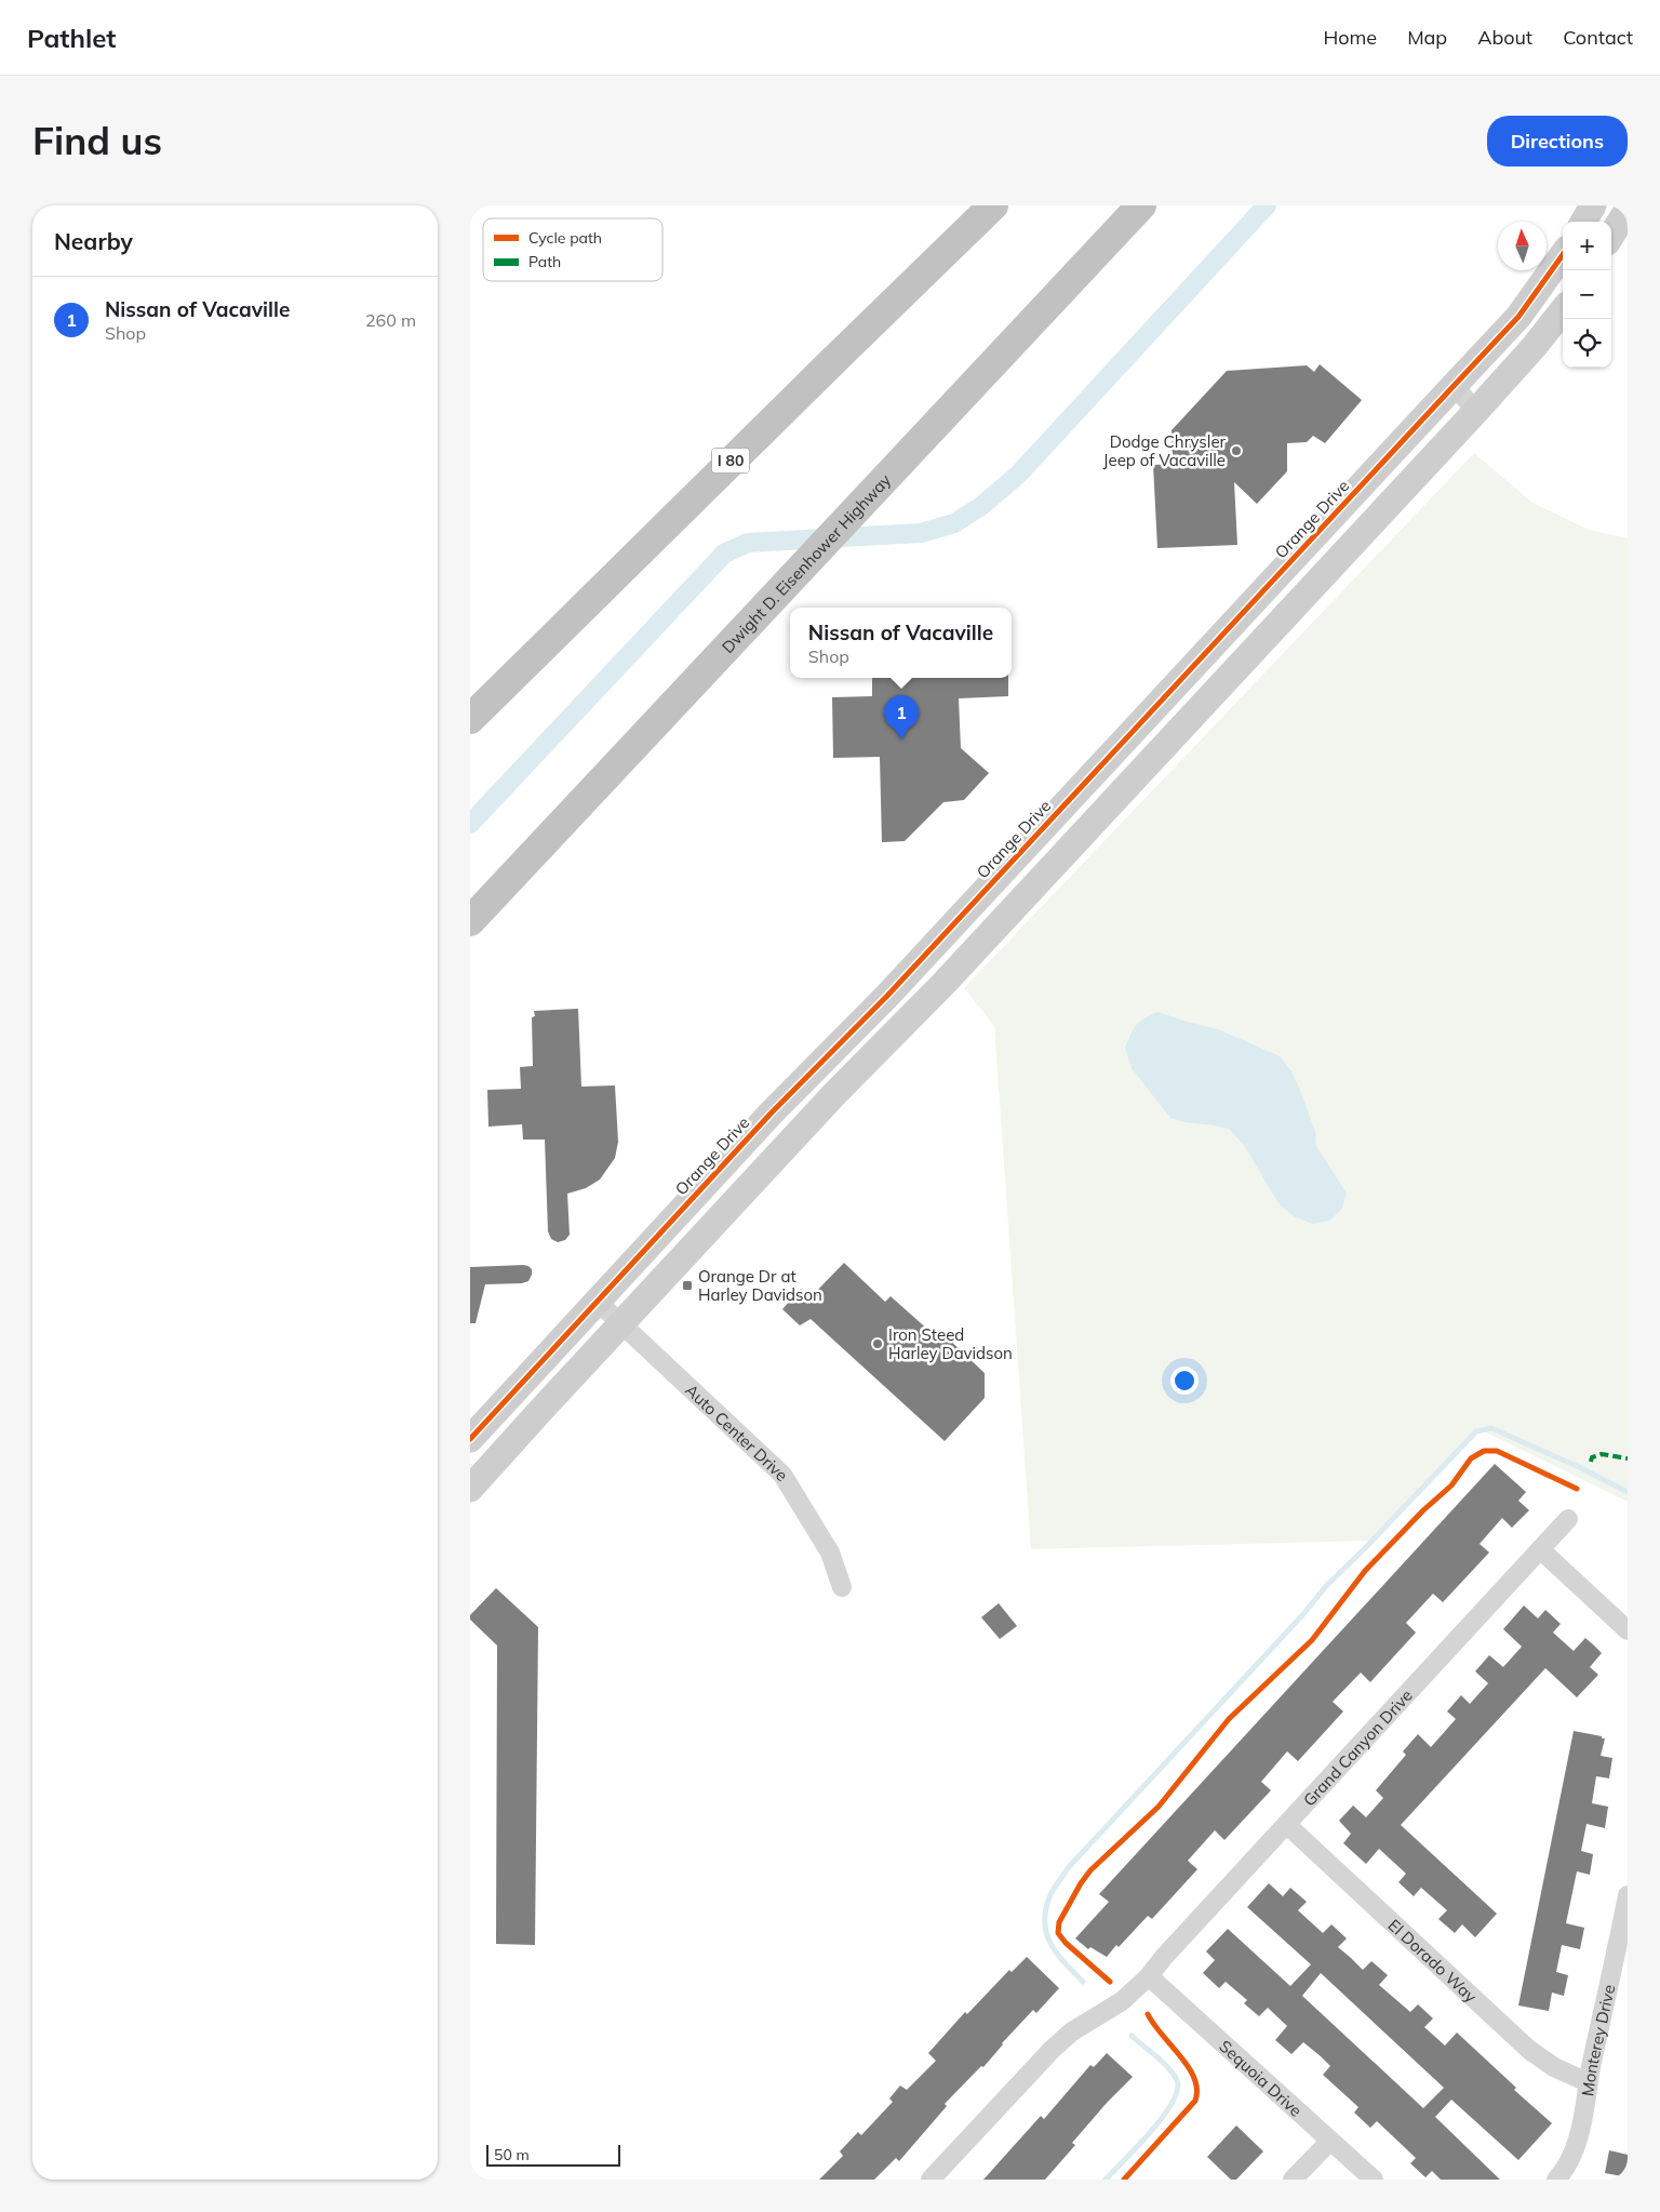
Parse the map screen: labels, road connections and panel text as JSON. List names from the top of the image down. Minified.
{"streets":{"highway":["I 80","Dwight D. Eisenhower Highway"],"street":["Orange Drive","Auto Center Drive","Grand Canyon Drive","El Dorado Way","Monterey Drive","Sequoia Drive"]},"crossings":[["Orange Drive","Auto Center Drive"],["Grand Canyon Drive","El Dorado Way"],["Grand Canyon Drive","Sequoia Drive"],["El Dorado Way","Monterey Drive"]],"places":{"other":["Dodge Chrysler Jeep of Vacaville","Iron Steed Harley Davidson"],"transit":["Orange Dr at Harley Davidson"]},"legend":["Cycle path","Path"],"scale_bar":"50 m","north":"top","page":{"header":"Pathlet","nav":["Home","Map","About","Contact"],"buttons":"Directions","title":"Find us","heading":"Nearby","map_buttons":["+","−"],"list":[{"mark":"1","name":"Nissan of Vacaville","note":"Shop","value":"260 m"}],"popup":["Nissan of Vacaville","Shop"],"pins":"1","scale":"50 m"}}
